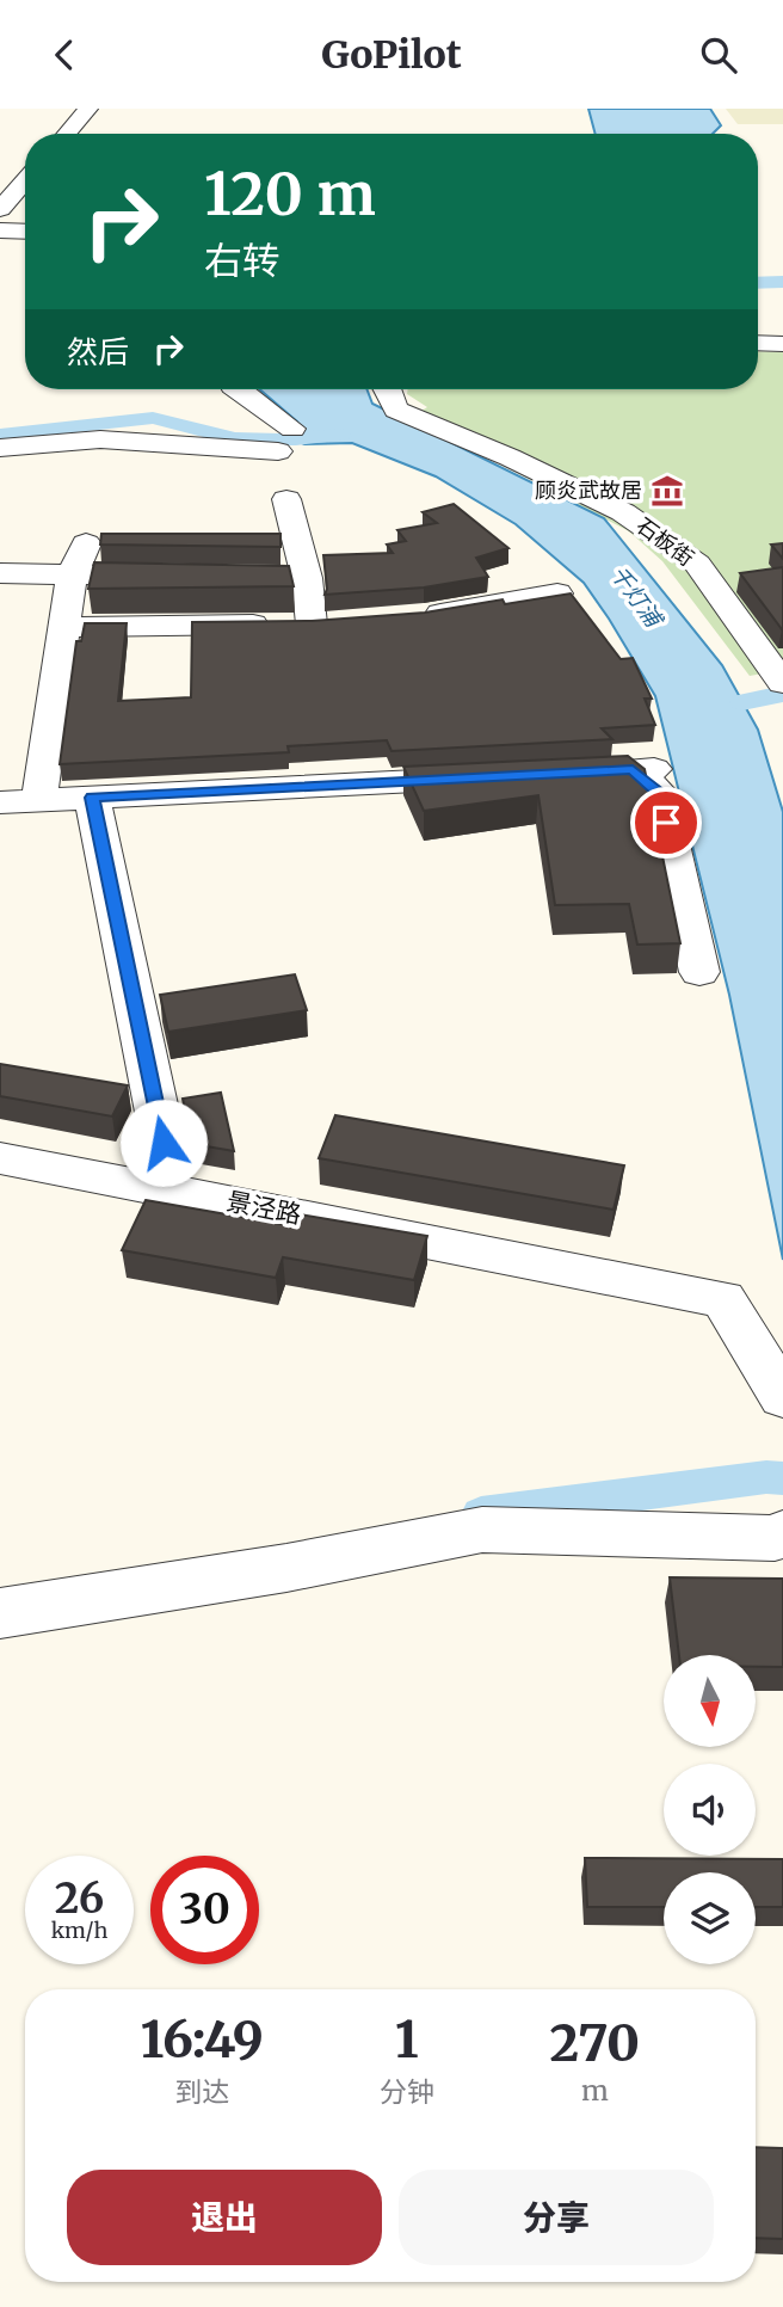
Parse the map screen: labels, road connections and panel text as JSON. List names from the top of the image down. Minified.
{"streets":{"street":["石板街","景泾路"]},"water":["千灯浦"],"places":{"museum":["顾炎武故居"]},"north":"bottom","page":{"header":"GoPilot","turn":["120 m","右转"],"then":"然后","speed":"26 km/h","limit":"30","eta":["16:49","到达","1","分钟","270","m"],"buttons":["退出","分享"]}}
